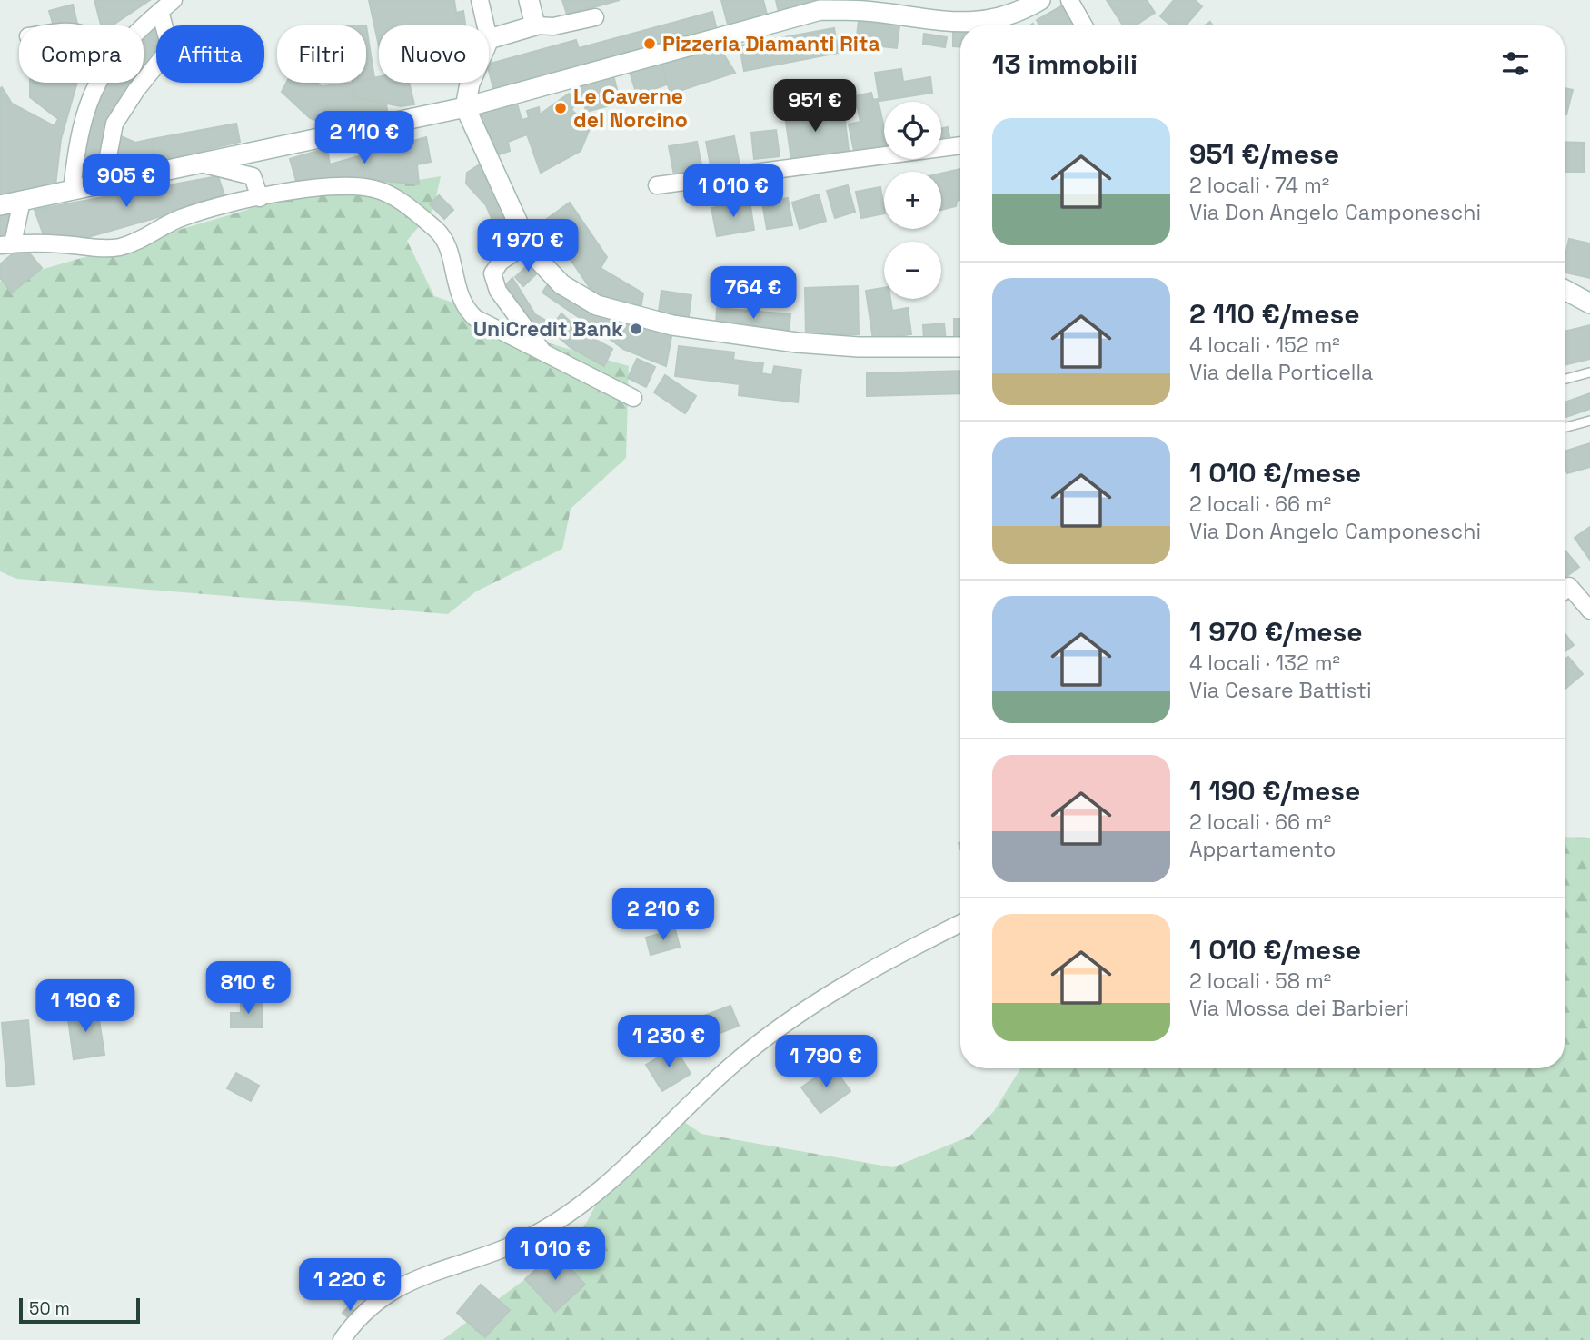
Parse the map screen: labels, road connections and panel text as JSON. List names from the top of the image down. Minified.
{"places":["Pizzeria Diamanti Rita","Le Caverne del Norcino","UniCredit Bank"],"scale_bar":"50 m","page":{"chip":["Compra","Affitta","Filtri","Nuovo"],"heading":"13 immobili","price":["951 €","2 110 €","905 €","1 010 €","1 970 €","764 €","2 210 €","810 €","1 190 €","1 230 €","1 790 €","1 010 €","1 220 €"],"map_buttons":["+","−"],"list":[{"name":"951 €/mese","note":"2 locali · 74 m² · Via Don Angelo Camponeschi"},{"name":"2 110 €/mese","note":"4 locali · 152 m² · Via della Porticella"},{"name":"1 010 €/mese","note":"2 locali · 66 m² · Via Don Angelo Camponeschi"},{"name":"1 970 €/mese","note":"4 locali · 132 m² · Via Cesare Battisti"},{"name":"1 190 €/mese","note":"2 locali · 66 m² · Appartamento"},{"name":"1 010 €/mese","note":"2 locali · 58 m² · Via Mossa dei Barbieri"}],"scale":"50 m"}}
